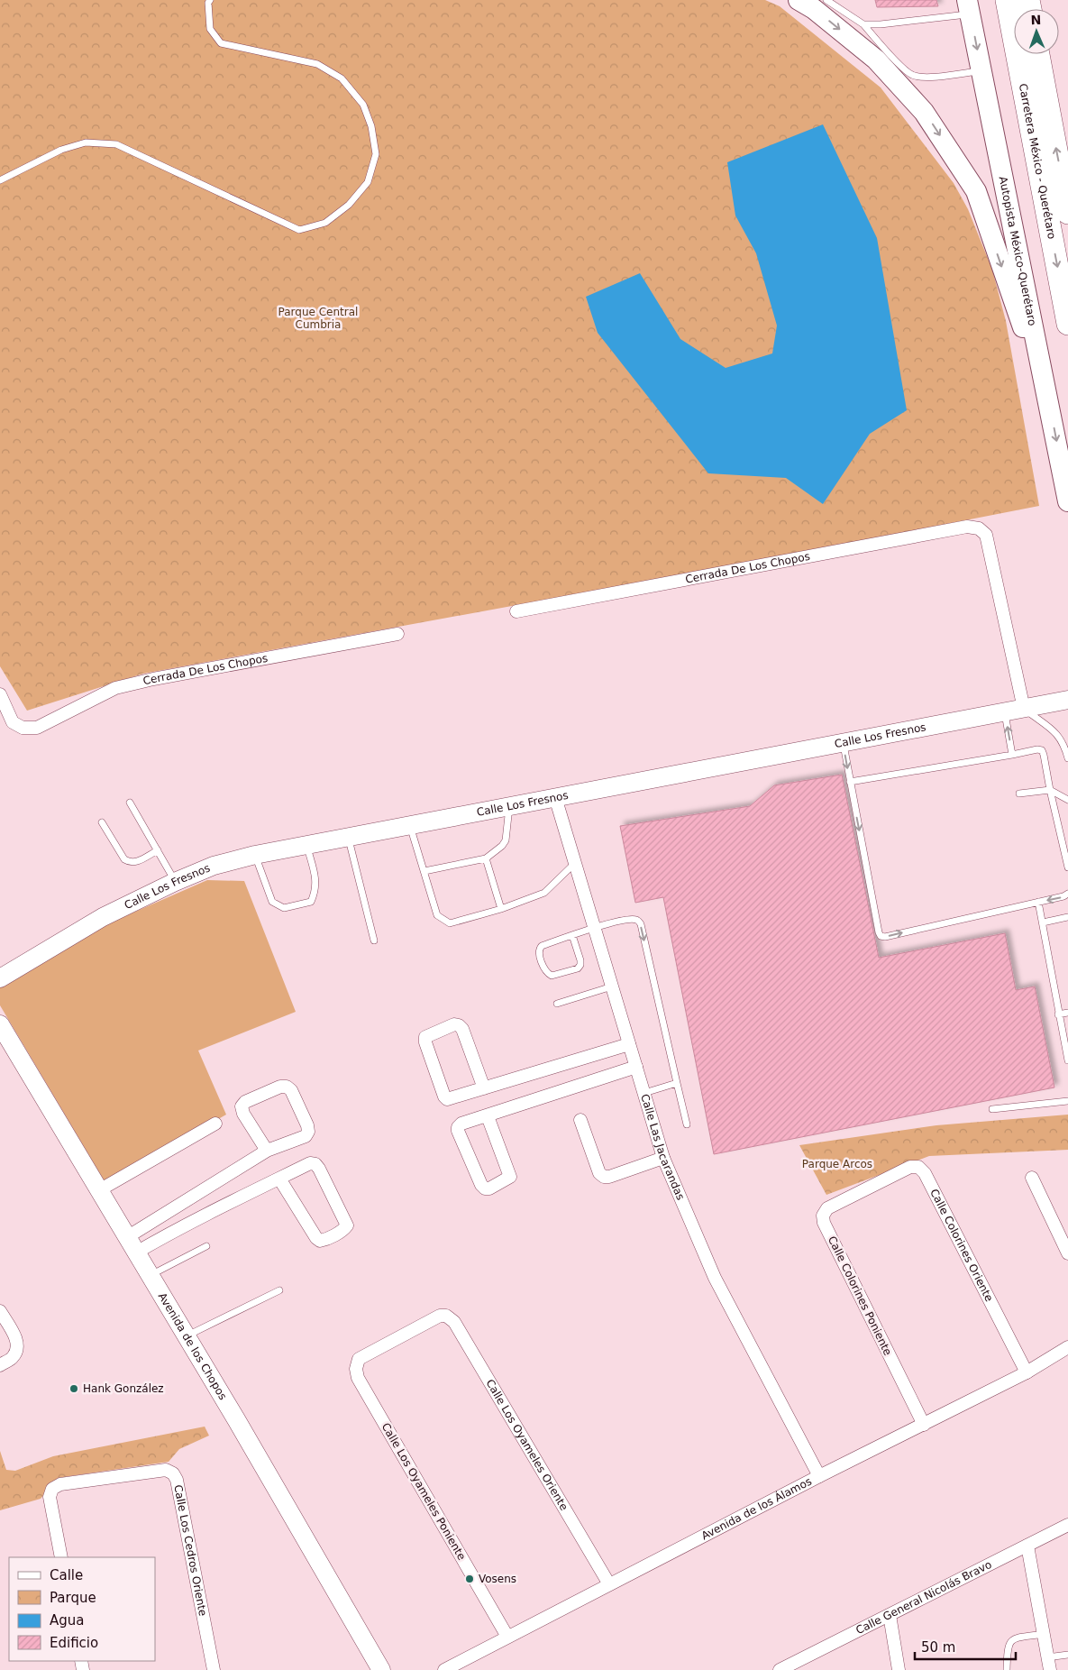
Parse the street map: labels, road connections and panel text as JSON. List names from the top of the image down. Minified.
{"streets":{"highway":["Carretera México - Querétaro"],"main road":["Autopista México-Querétaro"],"street":["Cerrada De Los Chopos","Calle Los Fresnos","Calle Las Jacarandas","Calle Colorines Oriente","Calle Colorines Poniente","Avenida de los Chopos","Calle Los Oyameles Oriente","Calle Los Oyameles Poniente","Avenida de los Álamos","Calle Los Cedros Oriente","Calle General Nicolás Bravo"]},"crossings":[["Cerrada De Los Chopos","Calle Los Fresnos"],["Calle Los Fresnos","Calle Las Jacarandas"],["Calle Las Jacarandas","Avenida de los Álamos"],["Calle Colorines Oriente","Calle Colorines Poniente"],["Calle Colorines Oriente","Avenida de los Álamos"],["Calle Colorines Poniente","Avenida de los Álamos"],["Calle Los Oyameles Oriente","Calle Los Oyameles Poniente"],["Calle Los Oyameles Oriente","Avenida de los Álamos"],["Calle Los Oyameles Poniente","Avenida de los Álamos"]],"parks":["Parque Central Cumbria","Parque Arcos"],"places":["Hank González","Vosens"],"legend":["Calle","Parque","Agua","Edificio"],"scale_bar":"50 m","north":"top"}
